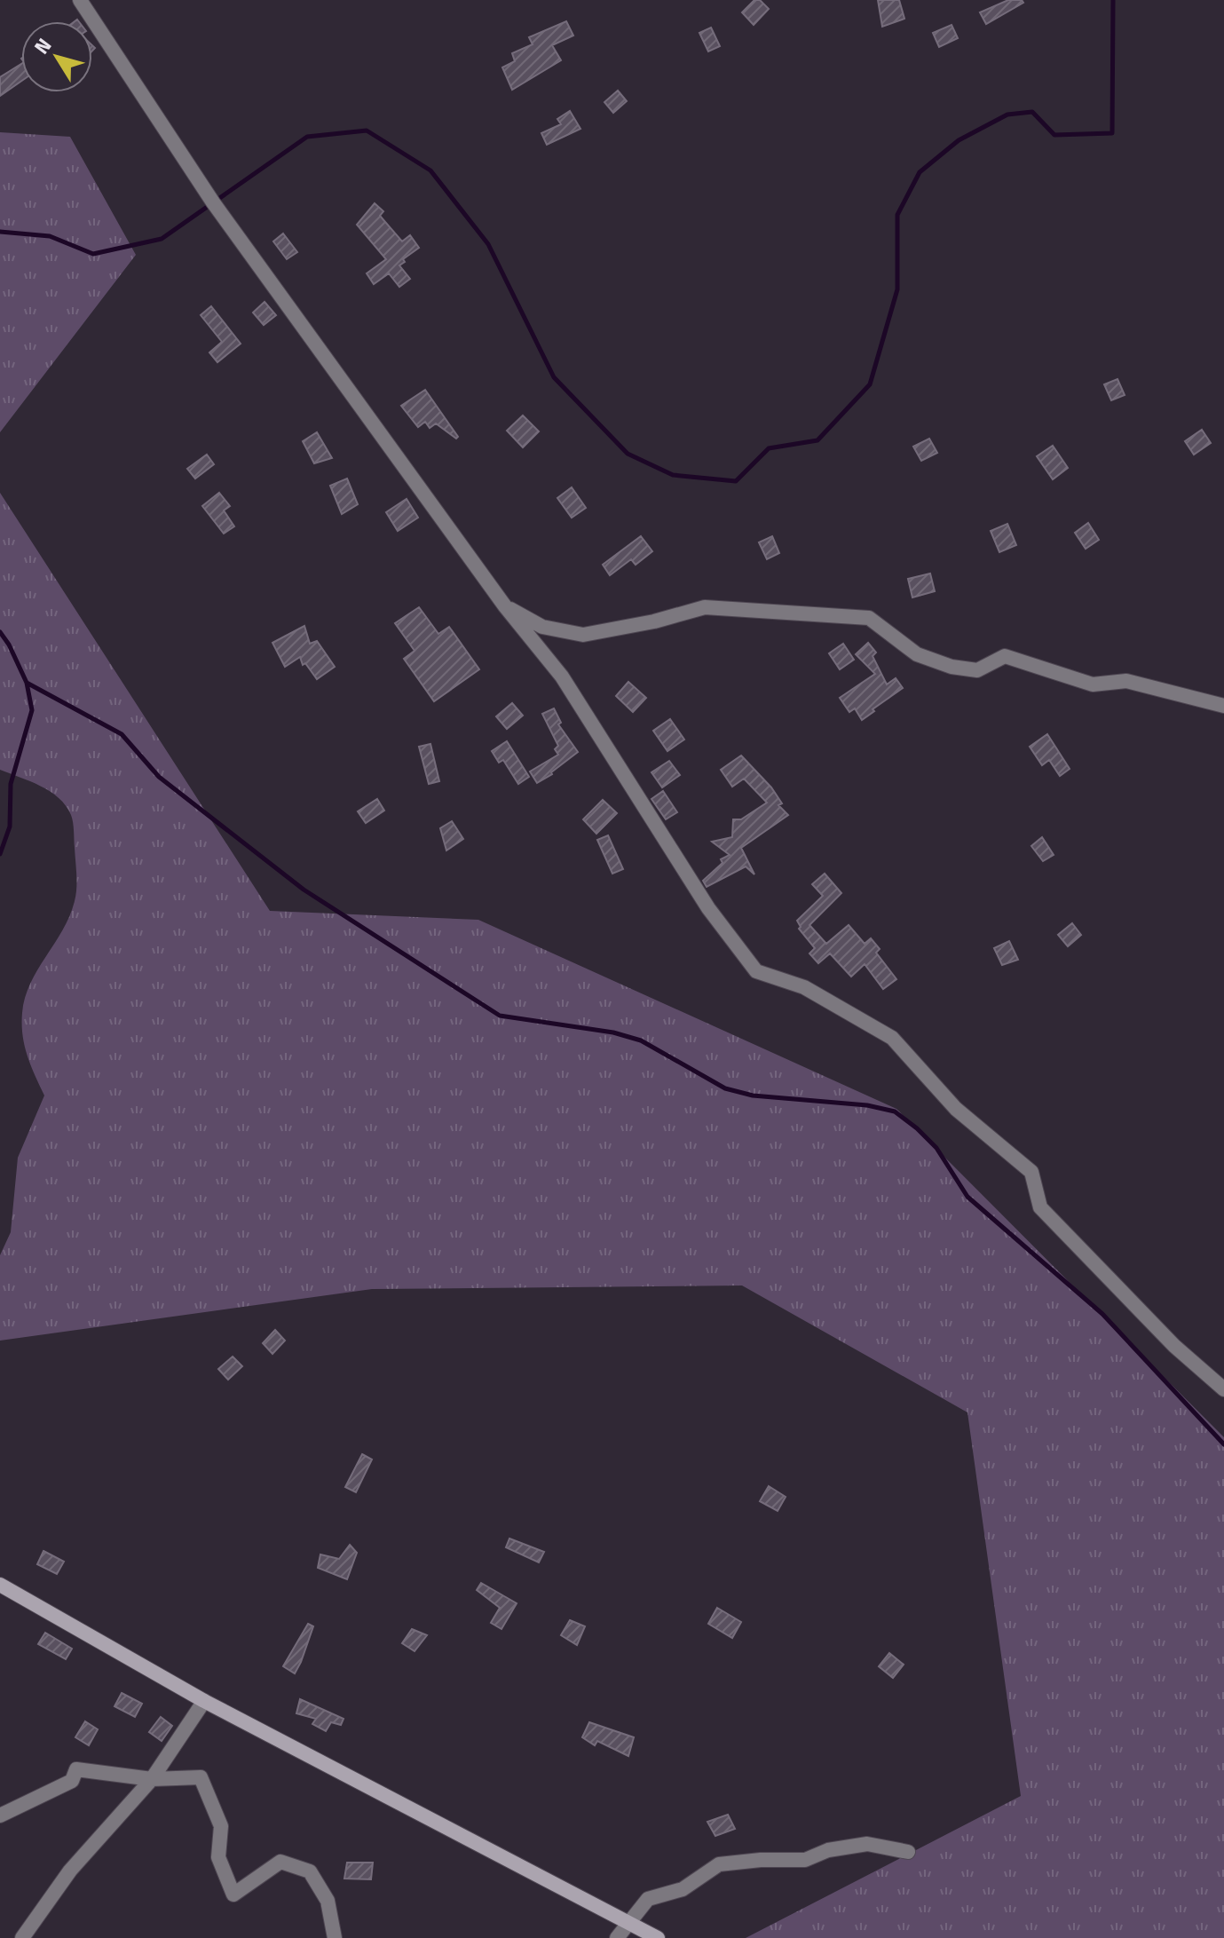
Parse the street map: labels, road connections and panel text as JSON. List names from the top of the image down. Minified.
{"north":"top left"}
